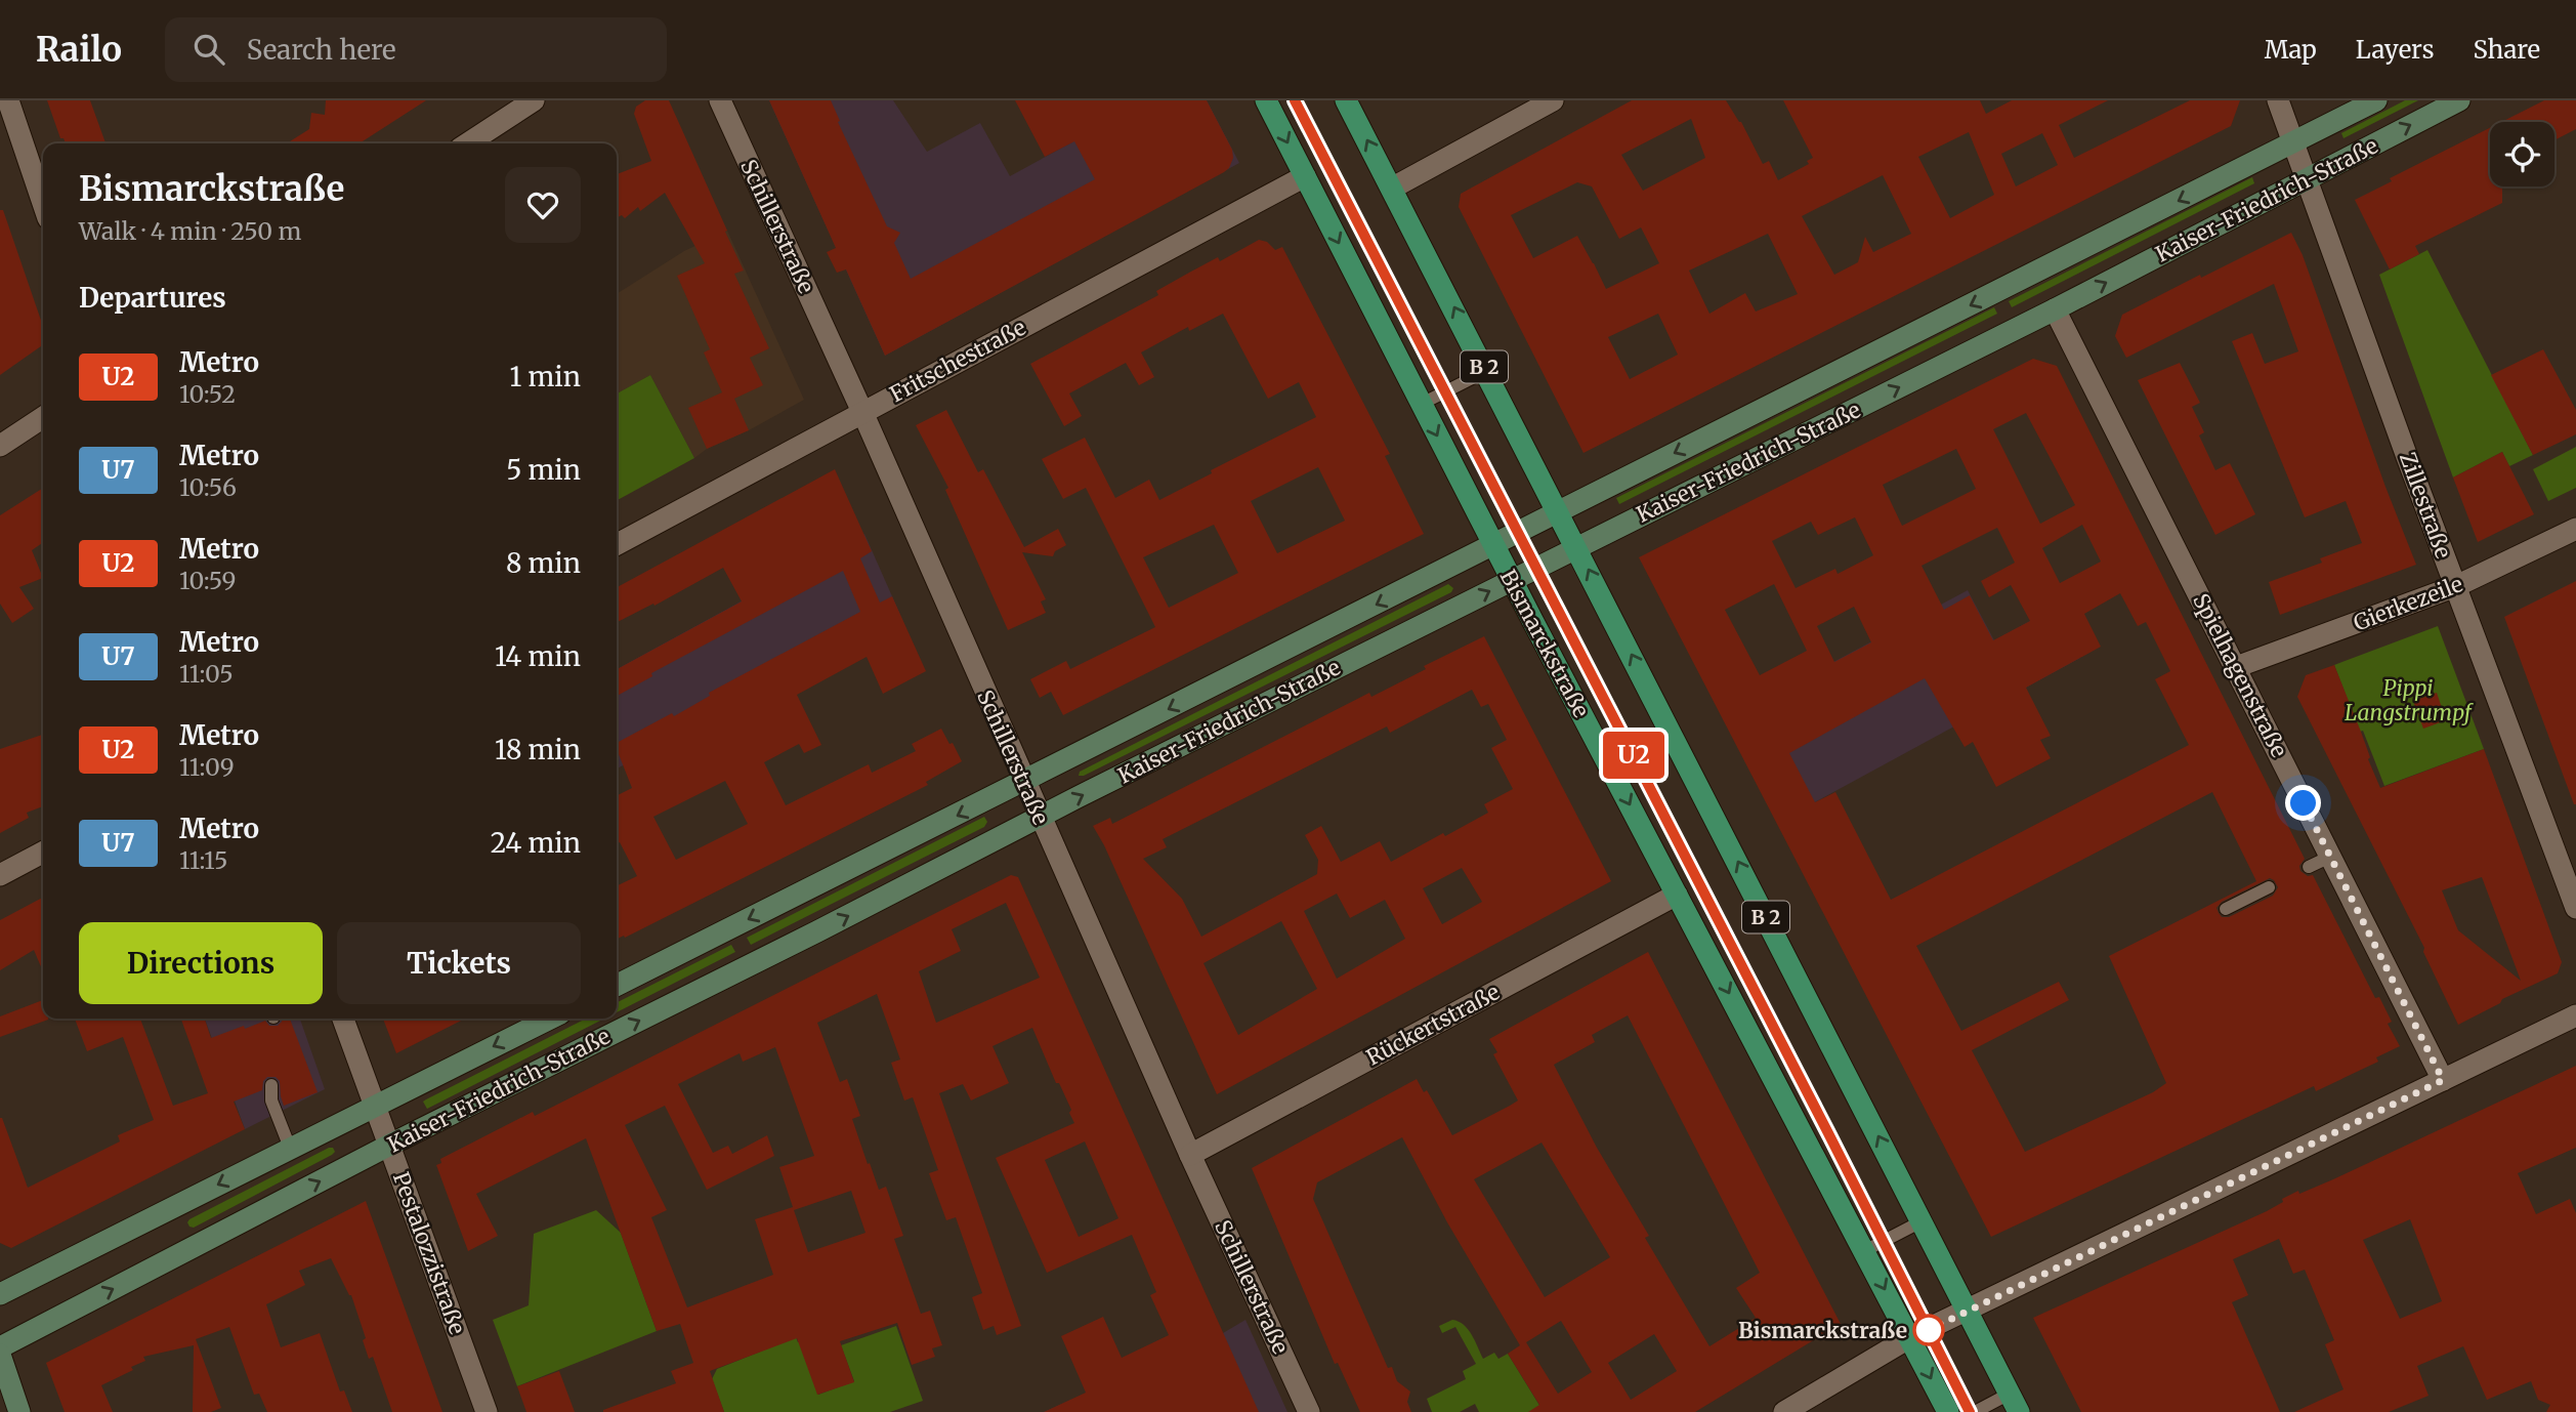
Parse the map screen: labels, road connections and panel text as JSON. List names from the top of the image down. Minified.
{"streets":{"main road":["Kaiser-Friedrich-Straße","B 2","Bismarckstraße"],"street":["Schillerstraße","Fritschestraße","Zillestraße","Gierkezeile","Spielhagenstraße","Rückertstraße","Pestalozzistraße"]},"crossings":[["Kaiser-Friedrich-Straße","Schillerstraße"],["Kaiser-Friedrich-Straße","B 2"],["Kaiser-Friedrich-Straße","Zillestraße"],["Kaiser-Friedrich-Straße","Bismarckstraße"],["Kaiser-Friedrich-Straße","Spielhagenstraße"],["Kaiser-Friedrich-Straße","Pestalozzistraße"],["Schillerstraße","Fritschestraße"],["Schillerstraße","Rückertstraße"],["Fritschestraße","Bismarckstraße"],["Zillestraße","Gierkezeile"],["Gierkezeile","Spielhagenstraße"],["Bismarckstraße","Rückertstraße"]],"parks":["Pippi Langstrumpf"],"places":["Bismarckstraße"],"lines":["metro line U2"],"page":{"header":"Railo","search":"Search here","nav":["Map","Layers","Share"],"on_map":"U2","heading":[["Bismarckstraße","Walk · 4 min · 250 m"],"Departures"],"list":[{"mark":"U2","name":"Metro","note":"10:52","value":"1 min"},{"mark":"U7","name":"Metro","note":"10:56","value":"5 min"},{"mark":"U2","name":"Metro","note":"10:59","value":"8 min"},{"mark":"U7","name":"Metro","note":"11:05","value":"14 min"},{"mark":"U2","name":"Metro","note":"11:09","value":"18 min"},{"mark":"U7","name":"Metro","note":"11:15","value":"24 min"}],"buttons":["Directions","Tickets"]}}
